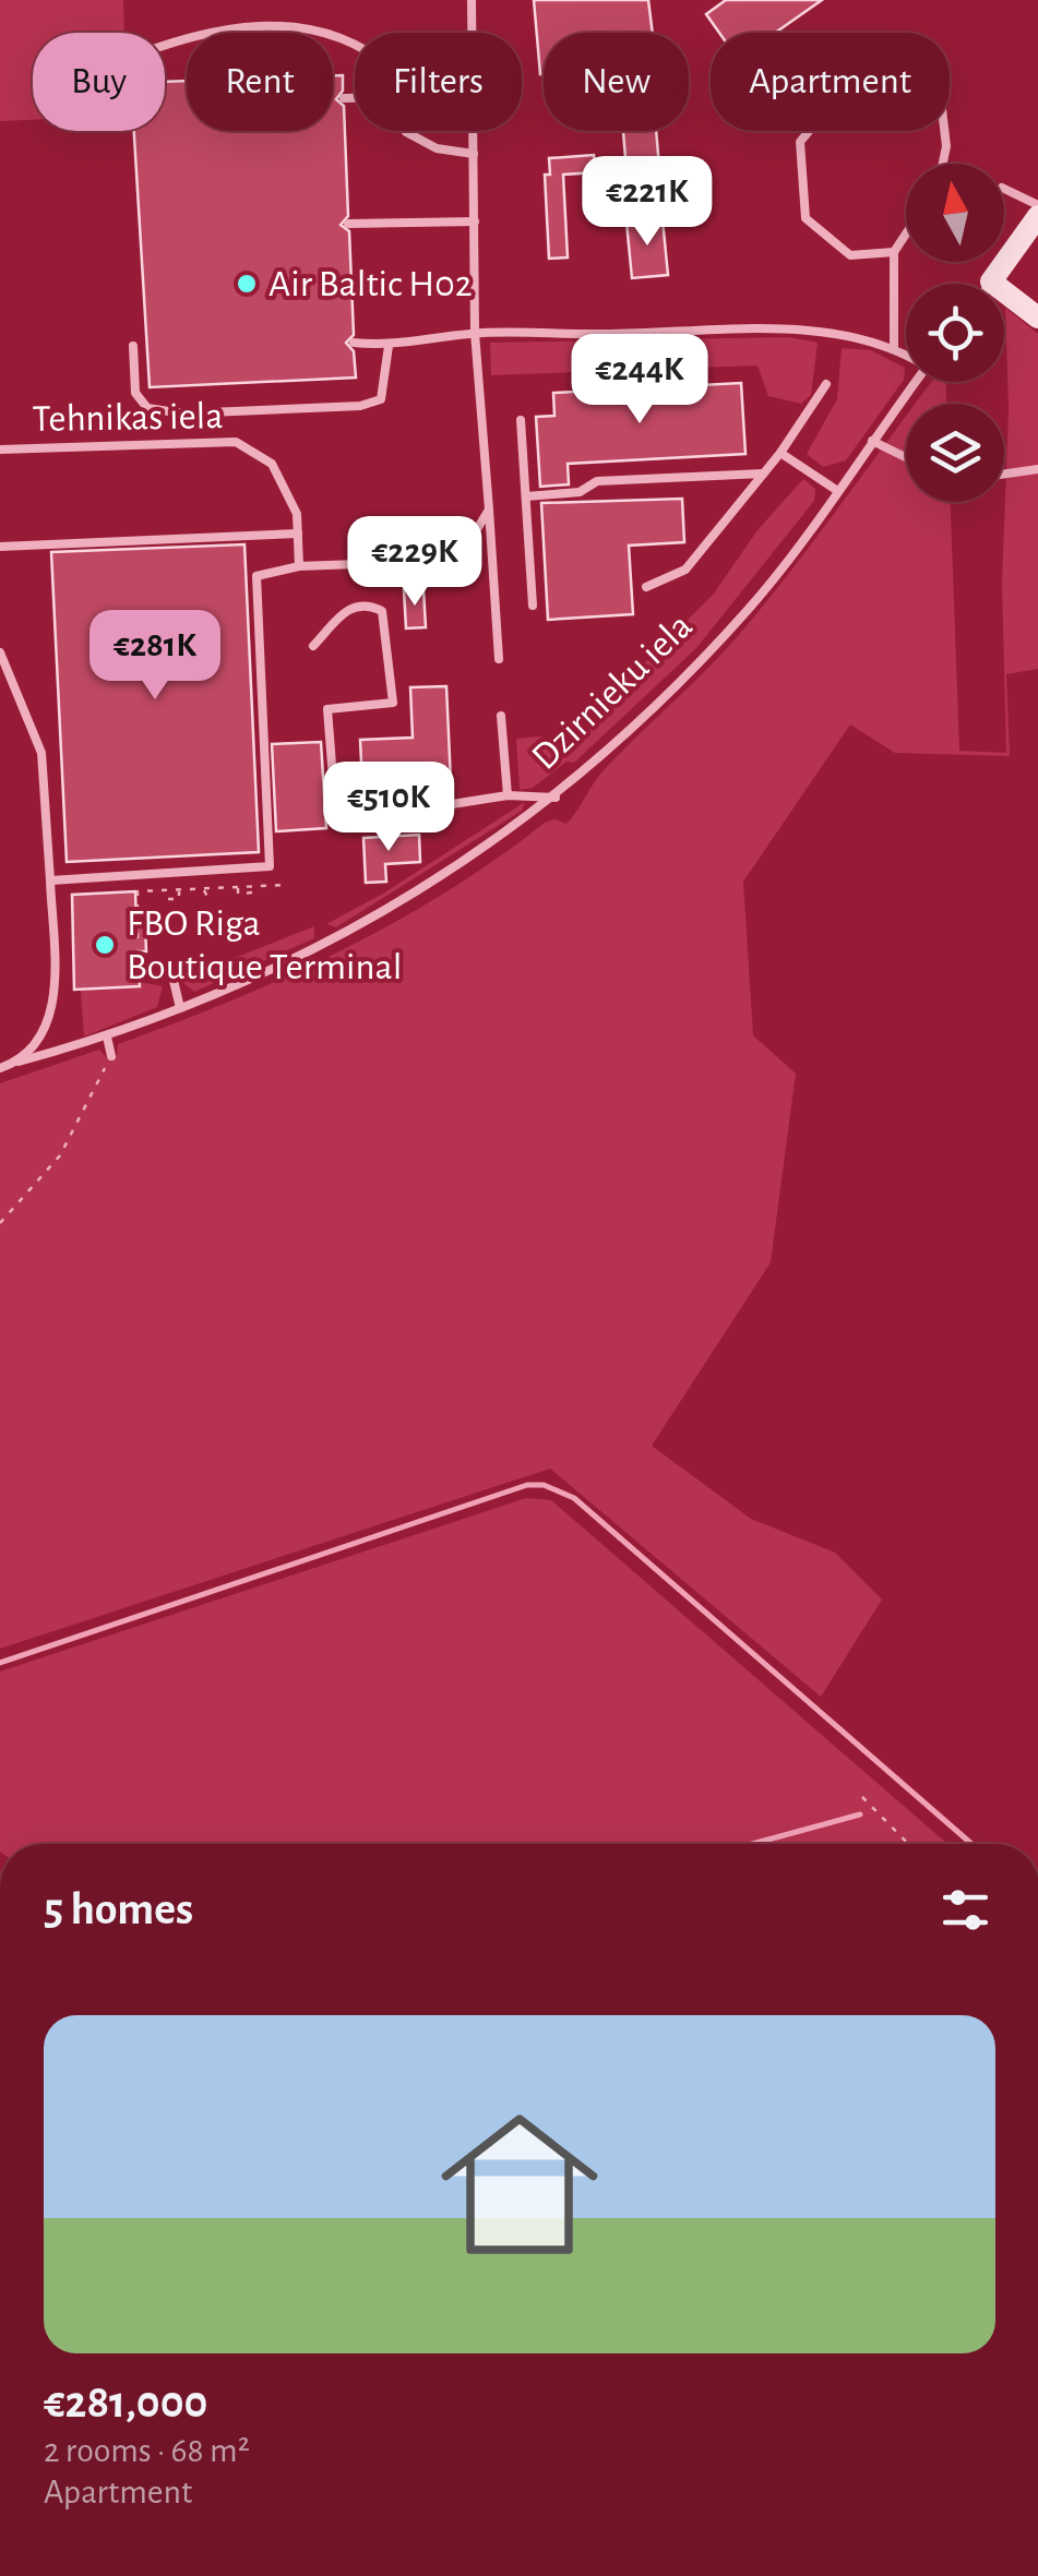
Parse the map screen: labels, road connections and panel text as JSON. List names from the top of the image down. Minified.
{"streets":{"lane":["Tehnikas iela","Dzirnieku iela"]},"places":["Air Baltic H02","FBO Riga Boutique Terminal"],"north":"top","page":{"chip":["Buy","Rent","Filters","New","Apartment"],"price":["€221K","€244K","€229K","€281K","€510K"],"heading":"5 homes","list":[{"name":"€281,000","note":"2 rooms · 68 m² · Apartment"}]}}
